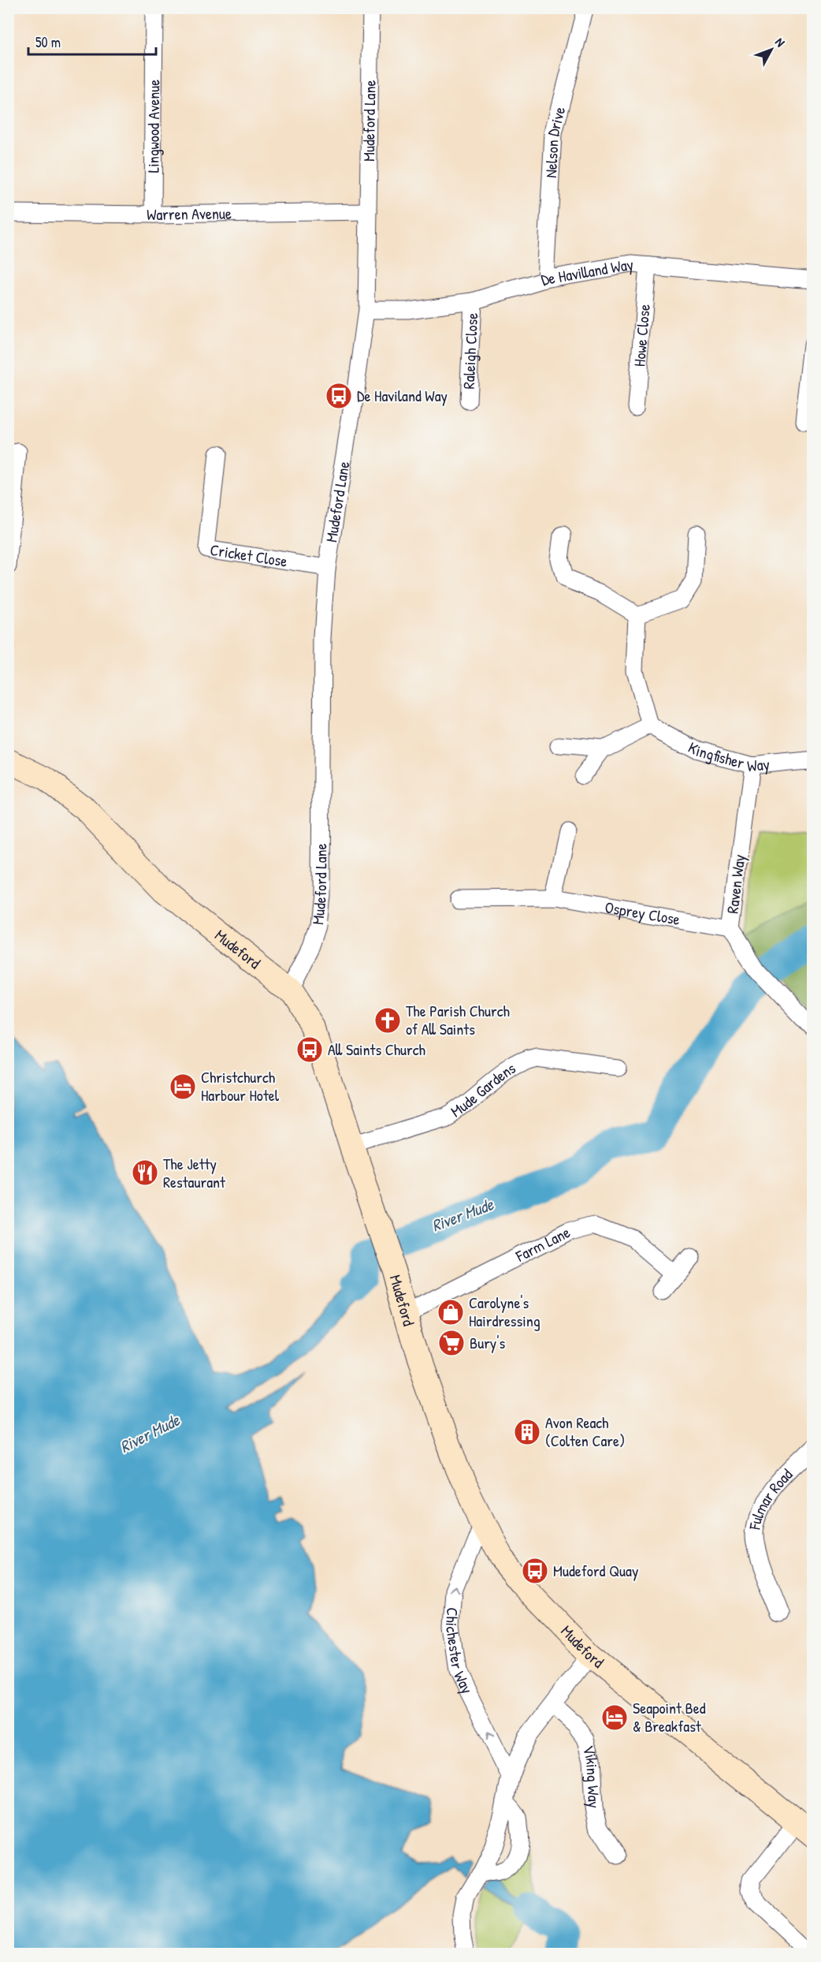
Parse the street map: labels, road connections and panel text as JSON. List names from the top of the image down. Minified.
{"streets":{"street":["Mudeford Lane","Lingwood Avenue","Nelson Drive","Warren Avenue","De Havilland Way","Howe Close","Raleigh Close","Cricket Close","Kingfisher Way","Raven Way","Osprey Close","Mudeford","Mude Gardens","Farm Lane","Fulmar Road","Chichester Way","Viking Way"]},"crossings":[["Mudeford Lane","Warren Avenue"],["Mudeford Lane","De Havilland Way"],["Mudeford Lane","Cricket Close"],["Mudeford Lane","Mudeford"],["Lingwood Avenue","Warren Avenue"],["Nelson Drive","De Havilland Way"],["De Havilland Way","Howe Close"],["De Havilland Way","Raleigh Close"],["Kingfisher Way","Raven Way"],["Raven Way","Osprey Close"],["Mudeford","Mude Gardens"],["Mudeford","Farm Lane"],["Mudeford","Chichester Way"]],"one_way":["Chichester Way"],"water":["River Mude"],"places":{"bus stop":["De Haviland Way","All Saints Church","Mudeford Quay"],"church":["The Parish Church of All Saints"],"hotel":["Christchurch Harbour Hotel","Seapoint Bed & Breakfast"],"restaurant":["The Jetty Restaurant"],"shop":["Carolyne's Hairdressing"],"supermarket":["Bury's"],"building":["Avon Reach (Colten Care)"]},"scale_bar":"50 m","north":"top right"}
